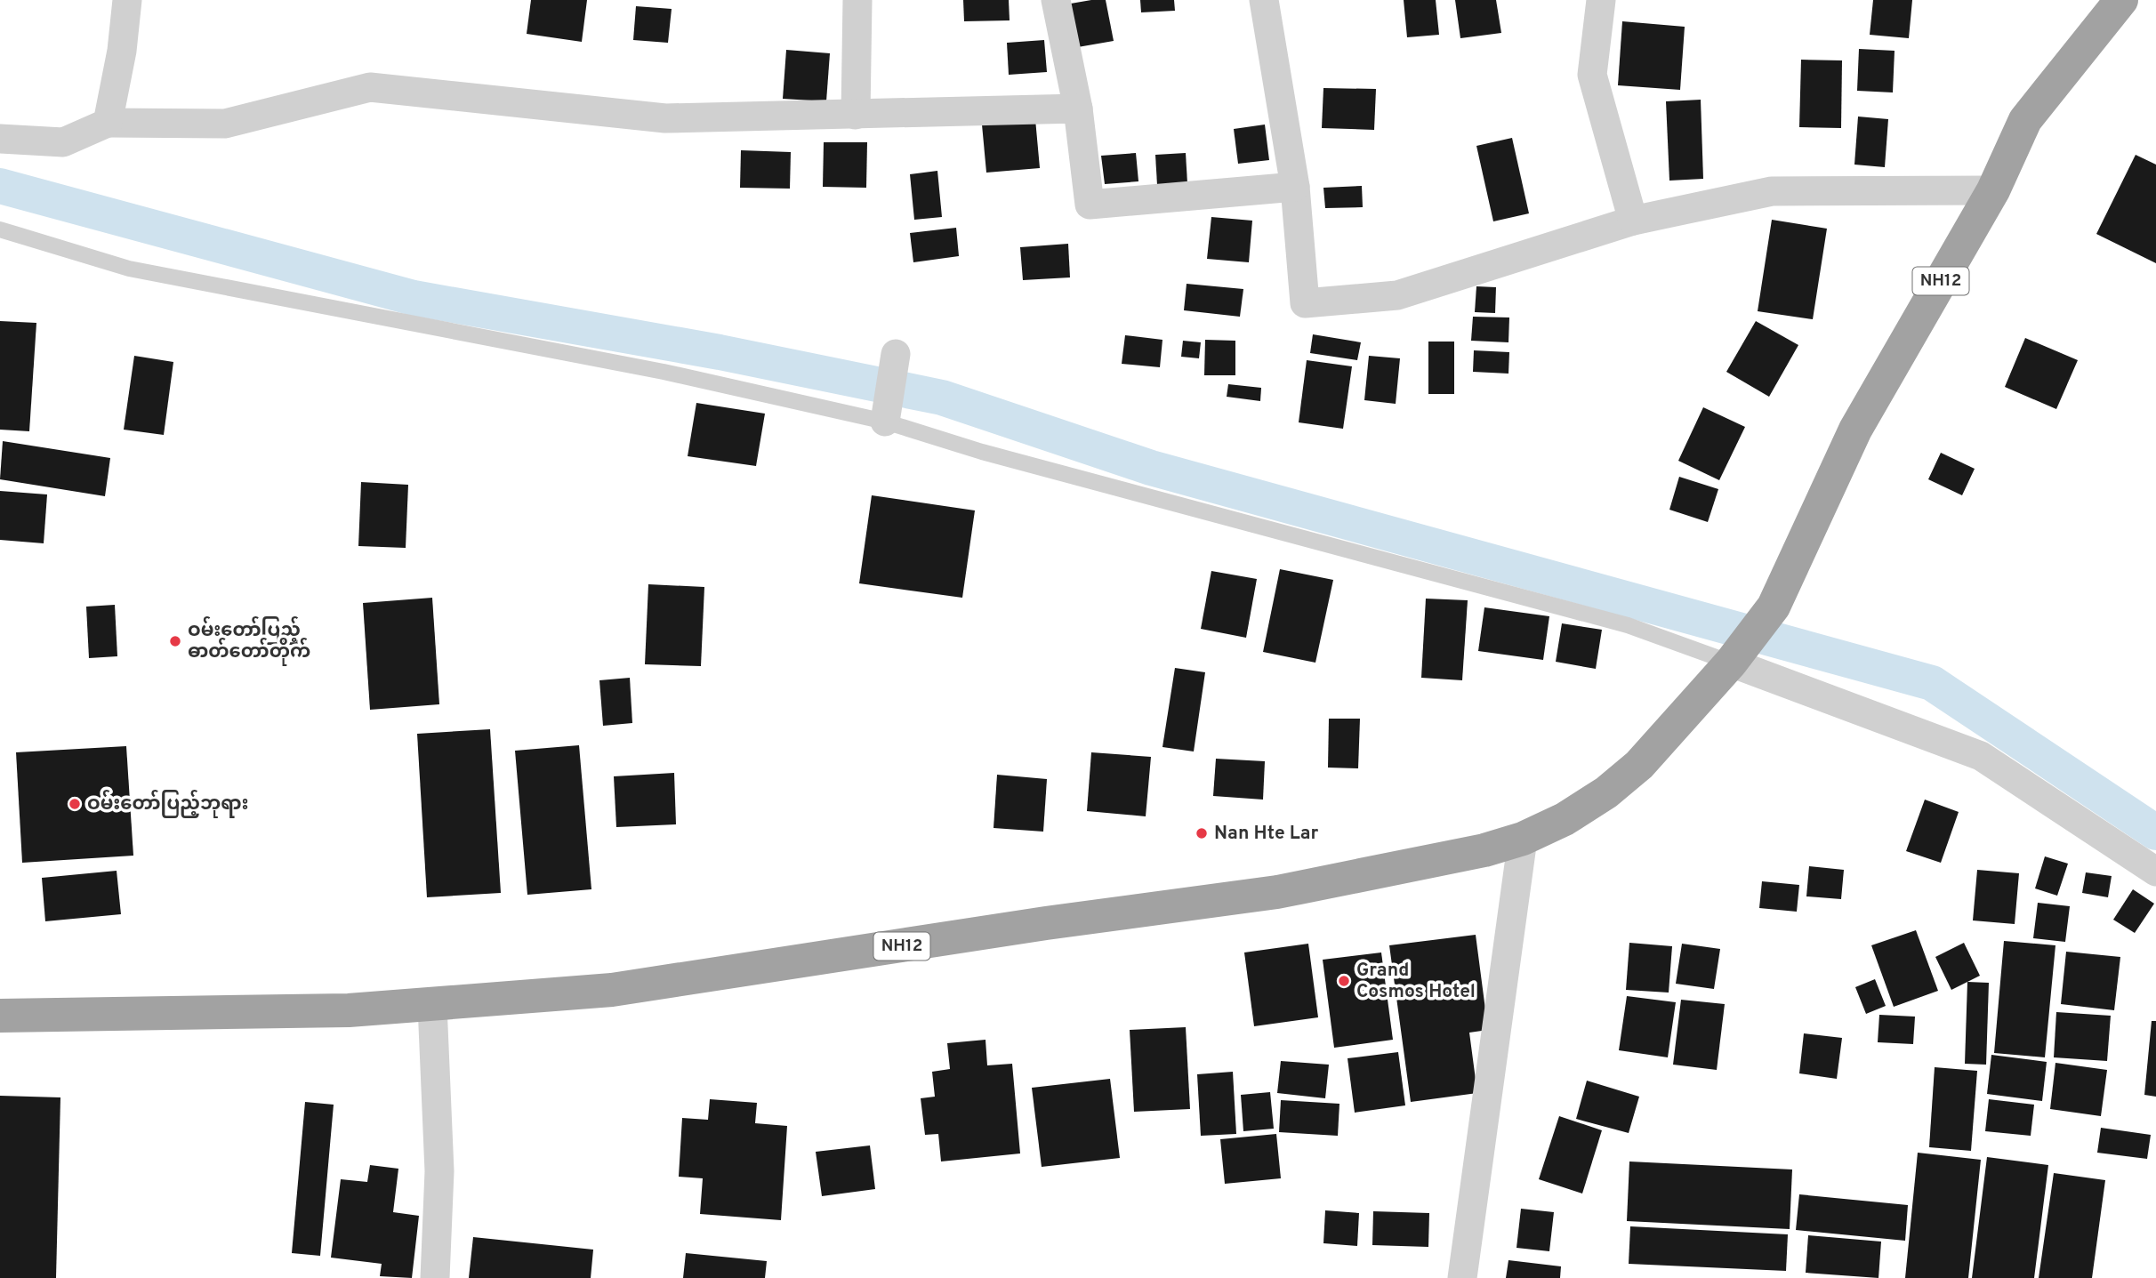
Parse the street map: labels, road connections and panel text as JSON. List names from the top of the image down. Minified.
{"streets":{"highway":["NH12"]},"places":["ဝမ်းတော်ပြည့် ဓာတ်တော်တိုက်","ဝမ်းတော်ပြည့်ဘုရား","Nan Hte Lar","Grand Cosmos Hotel"]}
